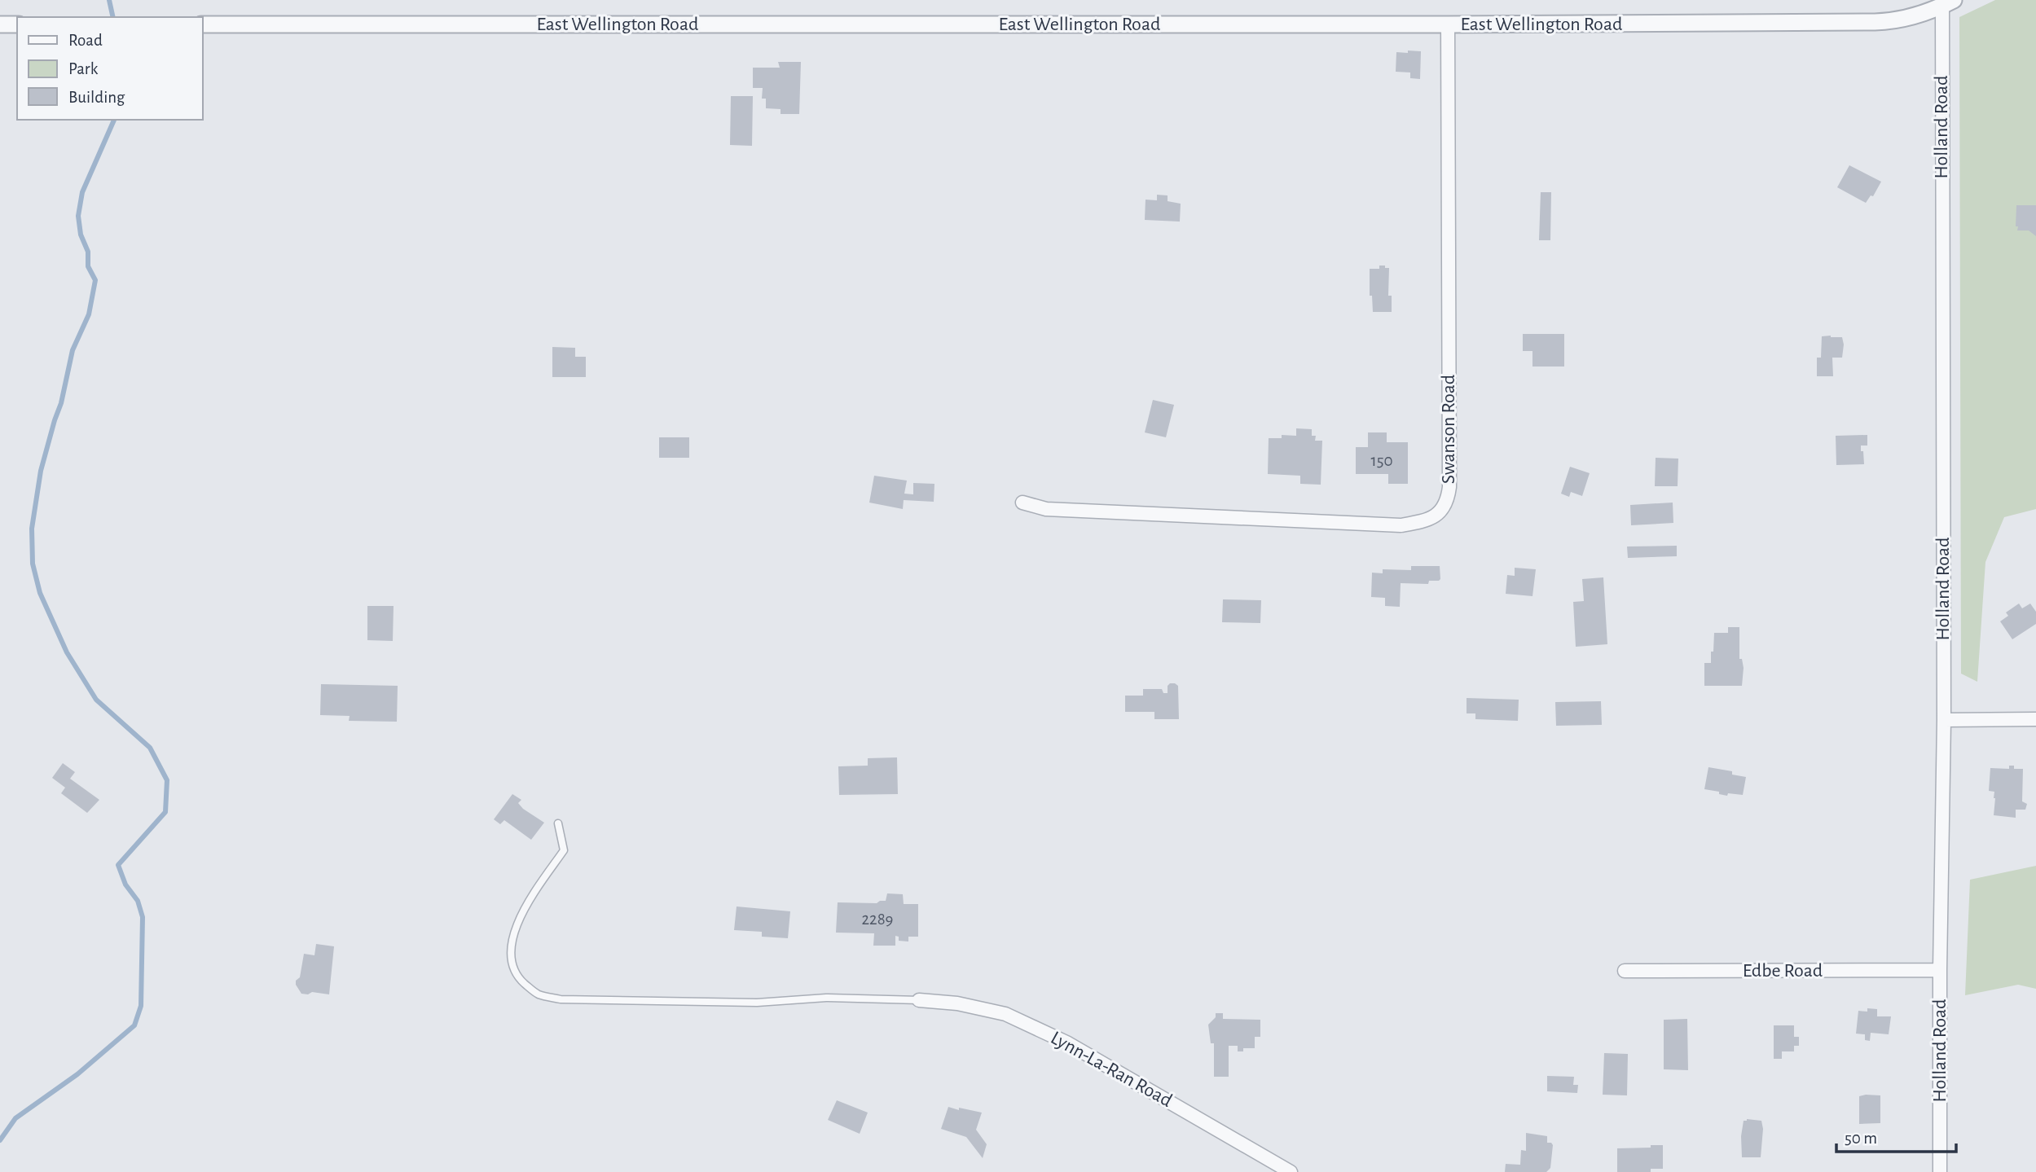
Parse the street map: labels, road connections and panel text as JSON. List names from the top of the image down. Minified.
{"streets":{"street":["East Wellington Road","Holland Road","Swanson Road","Edbe Road","Lynn-La-Ran Road"]},"crossings":[["East Wellington Road","Holland Road"],["East Wellington Road","Swanson Road"],["Holland Road","Edbe Road"]],"house_numbers":["150","2289"],"legend":["Road","Park","Building"],"scale_bar":"50 m"}
